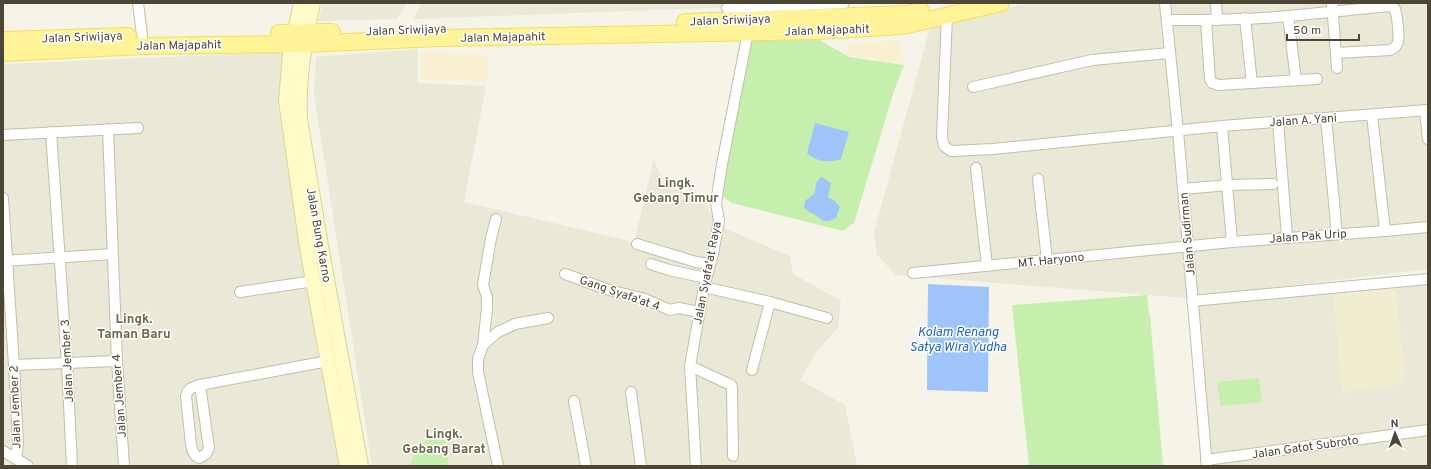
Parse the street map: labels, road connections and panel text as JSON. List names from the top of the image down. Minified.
{"streets":{"main road":["Jalan Sriwijaya","Jalan Majapahit","Jalan Bung Karno"],"street":["Jalan A. Yani","Jalan Sudirman","Jalan Pak Urip","MT. Haryono","Jalan Syafa'at Raya","Gang Syafa'at 4","Jalan Jember 3","Jalan Jember 4","Jalan Jember 2","Jalan Gatot Subroto"]},"crossings":[["Jalan Sriwijaya","Jalan Majapahit"],["Jalan Sriwijaya","Jalan A. Yani"],["Jalan Sriwijaya","Jalan Bung Karno"],["Jalan Sriwijaya","Jalan Syafa'at Raya"],["Jalan Majapahit","Jalan A. Yani"],["Jalan Majapahit","Jalan Bung Karno"],["Jalan Majapahit","Jalan Syafa'at Raya"],["Jalan A. Yani","Jalan Sudirman"],["Jalan Sudirman","Jalan Pak Urip"],["Jalan Sudirman","MT. Haryono"],["Jalan Sudirman","Jalan Gatot Subroto"],["Jalan Pak Urip","MT. Haryono"],["Jalan Syafa'at Raya","Gang Syafa'at 4"]],"districts":["Lingk. Gebang Timur","Lingk. Taman Baru","Lingk. Gebang Barat"],"water":["Kolam Renang Satya Wira Yudha"],"scale_bar":"50 m","north":"top"}
